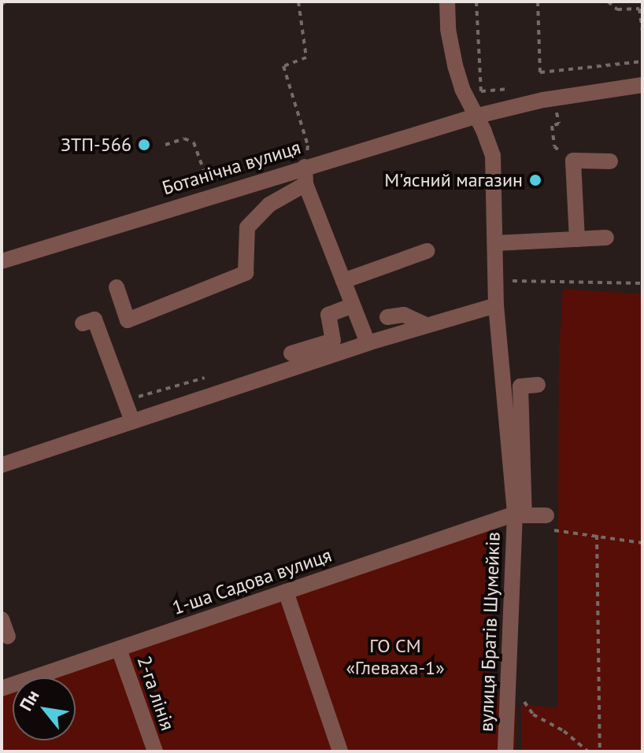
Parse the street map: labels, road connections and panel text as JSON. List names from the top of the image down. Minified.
{"streets":{"street":["Ботанічна вулиця","1-ша Садова вулиця","вулиця Братів Шумейків","2-га лінія"]},"crossings":[["1-ша Садова вулиця","вулиця Братів Шумейків"],["1-ша Садова вулиця","2-га лінія"]],"parks":["ГО СМ «Глеваха-1»"],"places":["ЗТП-566","М'ясний магазин"],"north":"top left"}
